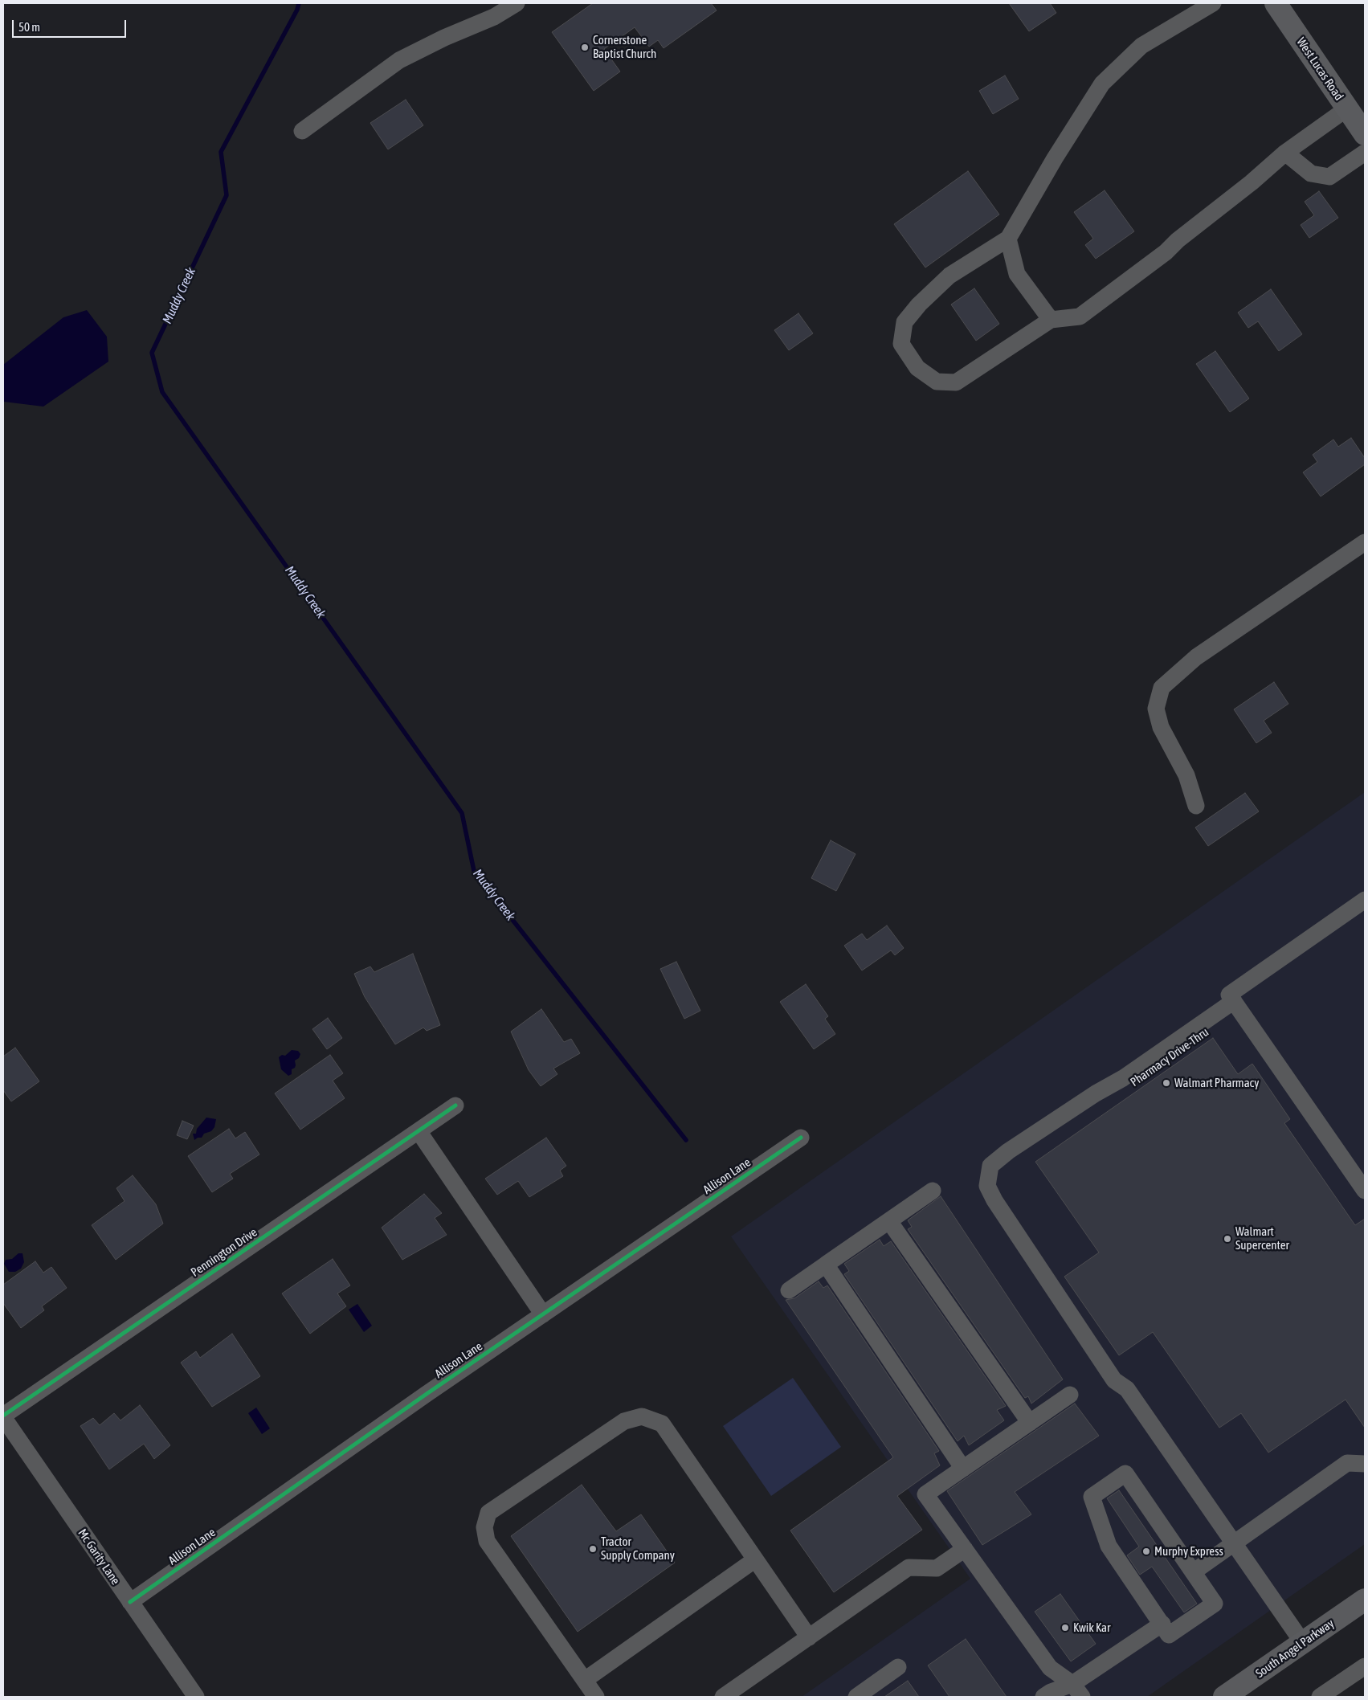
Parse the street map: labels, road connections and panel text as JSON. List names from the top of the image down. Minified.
{"streets":{"main road":["West Lucas Road","South Angel Parkway"],"street":["Pharmacy Drive-Thru","Allison Lane","Pennington Drive","Mc Garity Lane"]},"crossings":[["Allison Lane","Mc Garity Lane"],["Pennington Drive","Mc Garity Lane"]],"water":["Muddy Creek"],"places":["Cornerstone Baptist Church","Walmart Pharmacy","Walmart Supercenter","Tractor Supply Company","Murphy Express","Kwik Kar"],"scale_bar":"50 m"}
